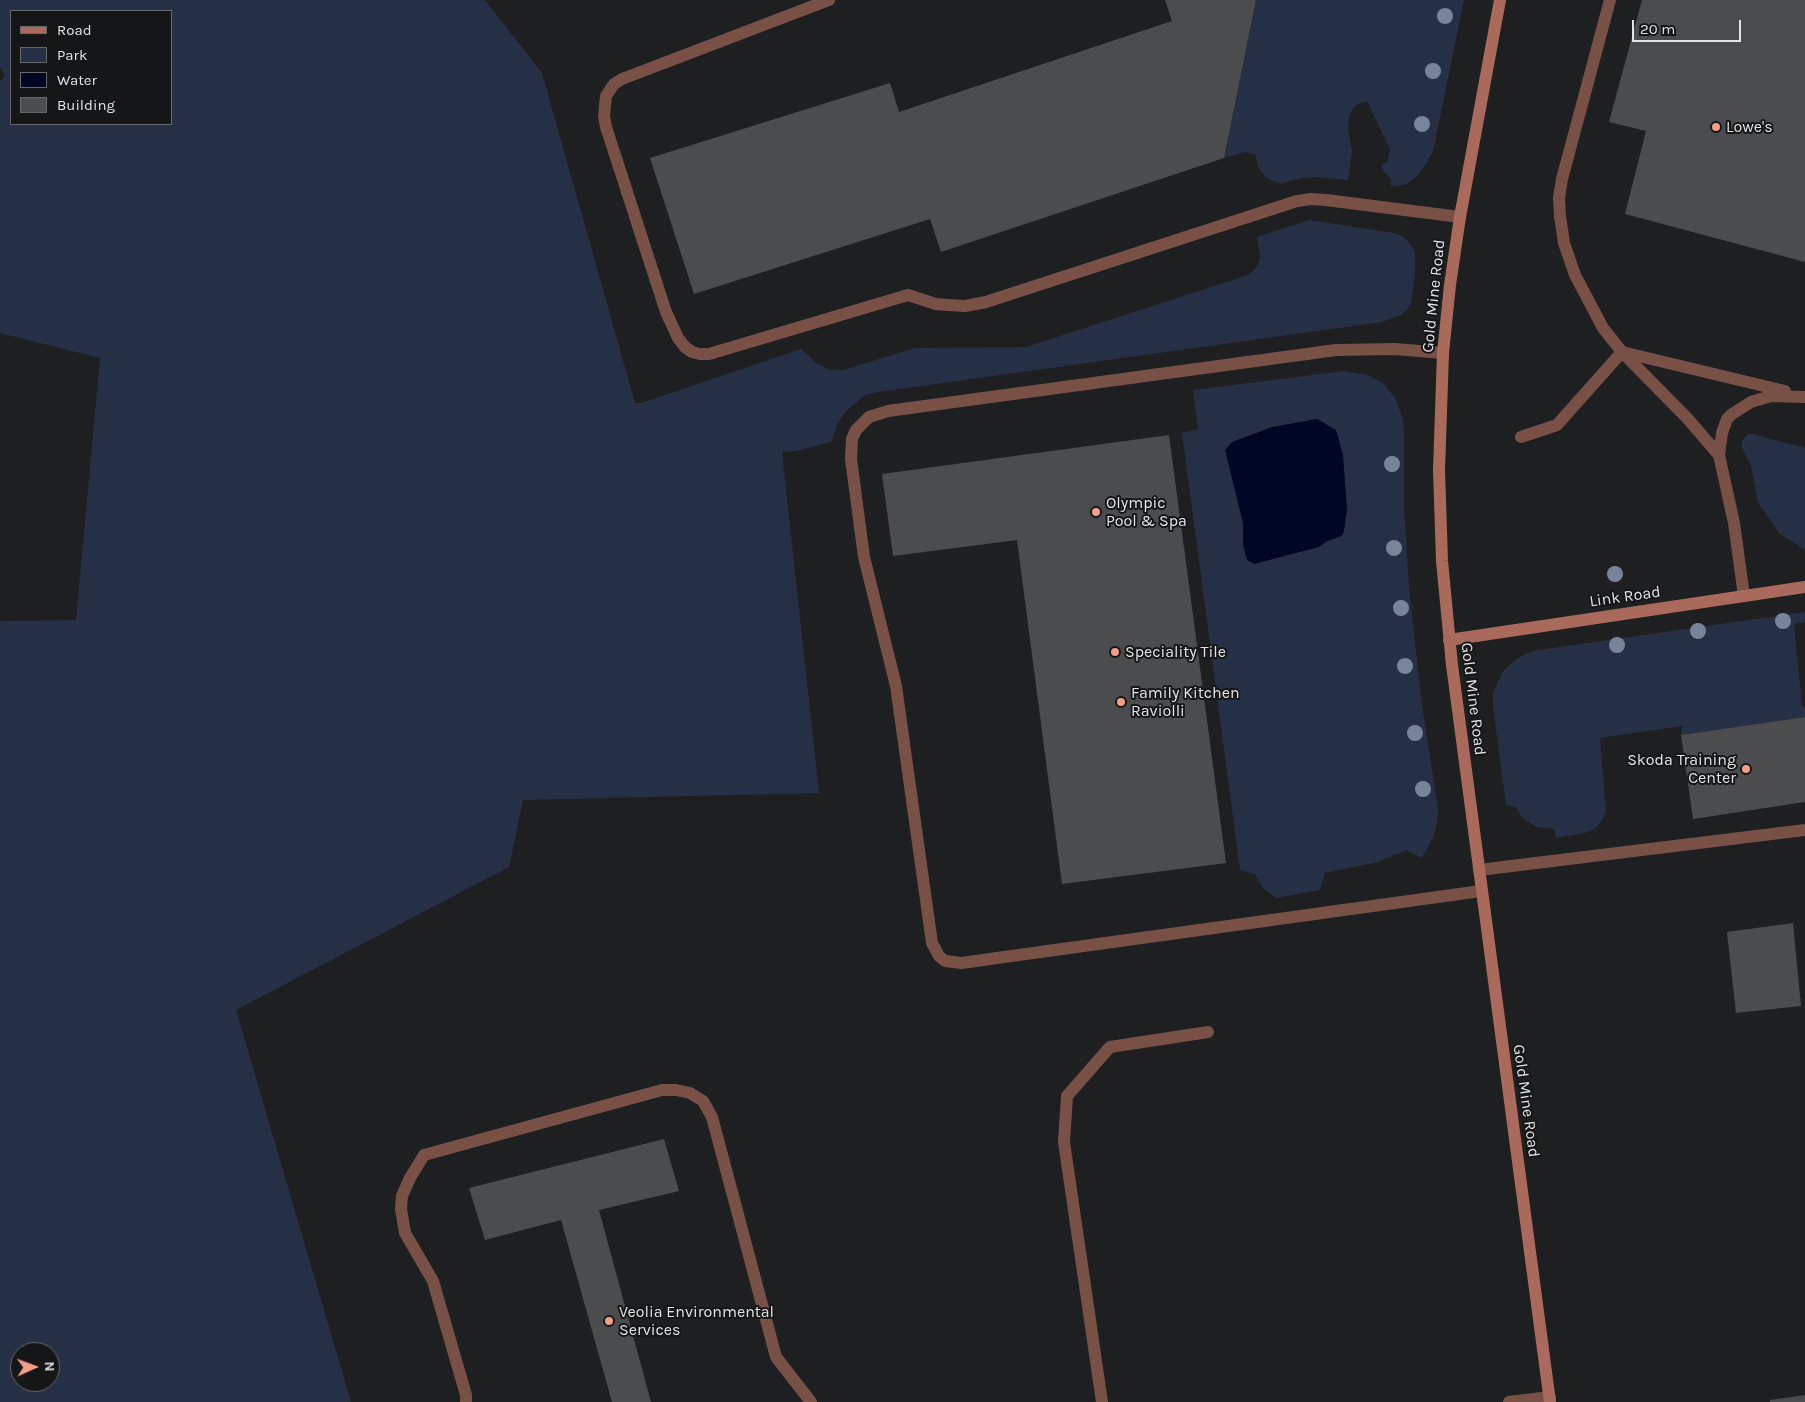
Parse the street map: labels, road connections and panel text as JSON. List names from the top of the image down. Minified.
{"streets":{"street":["Gold Mine Road","Link Road"]},"crossings":[["Gold Mine Road","Link Road"]],"places":["Lowe's","Olympic Pool & Spa","Speciality Tile","Family Kitchen Raviolli","Skoda Training Center","Veolia Environmental Services"],"legend":["Road","Park","Water","Building"],"scale_bar":"20 m","north":"right"}
